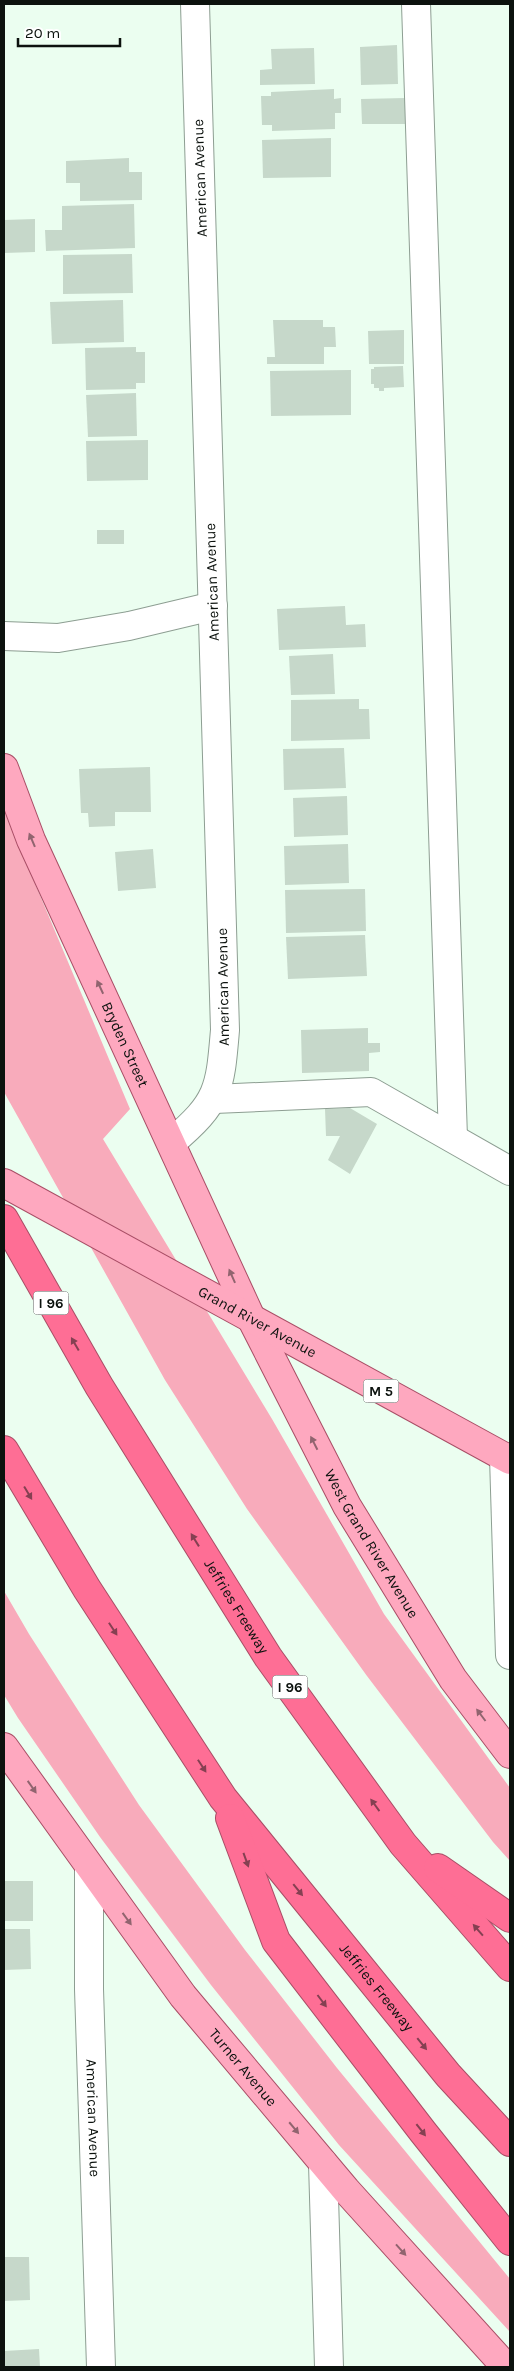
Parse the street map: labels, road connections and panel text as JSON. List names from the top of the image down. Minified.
{"streets":{"highway":["I 96","Jeffries Freeway"],"main road":["Bryden Street","Grand River Avenue","M 5","West Grand River Avenue","Turner Avenue"],"street":["American Avenue"]},"crossings":[["American Avenue","Bryden Street"],["American Avenue","Turner Avenue"],["Bryden Street","Grand River Avenue"],["Bryden Street","West Grand River Avenue"],["Grand River Avenue","West Grand River Avenue"]],"one_way":["Bryden Street","West Grand River Avenue","Turner Avenue"],"scale_bar":"20 m"}
